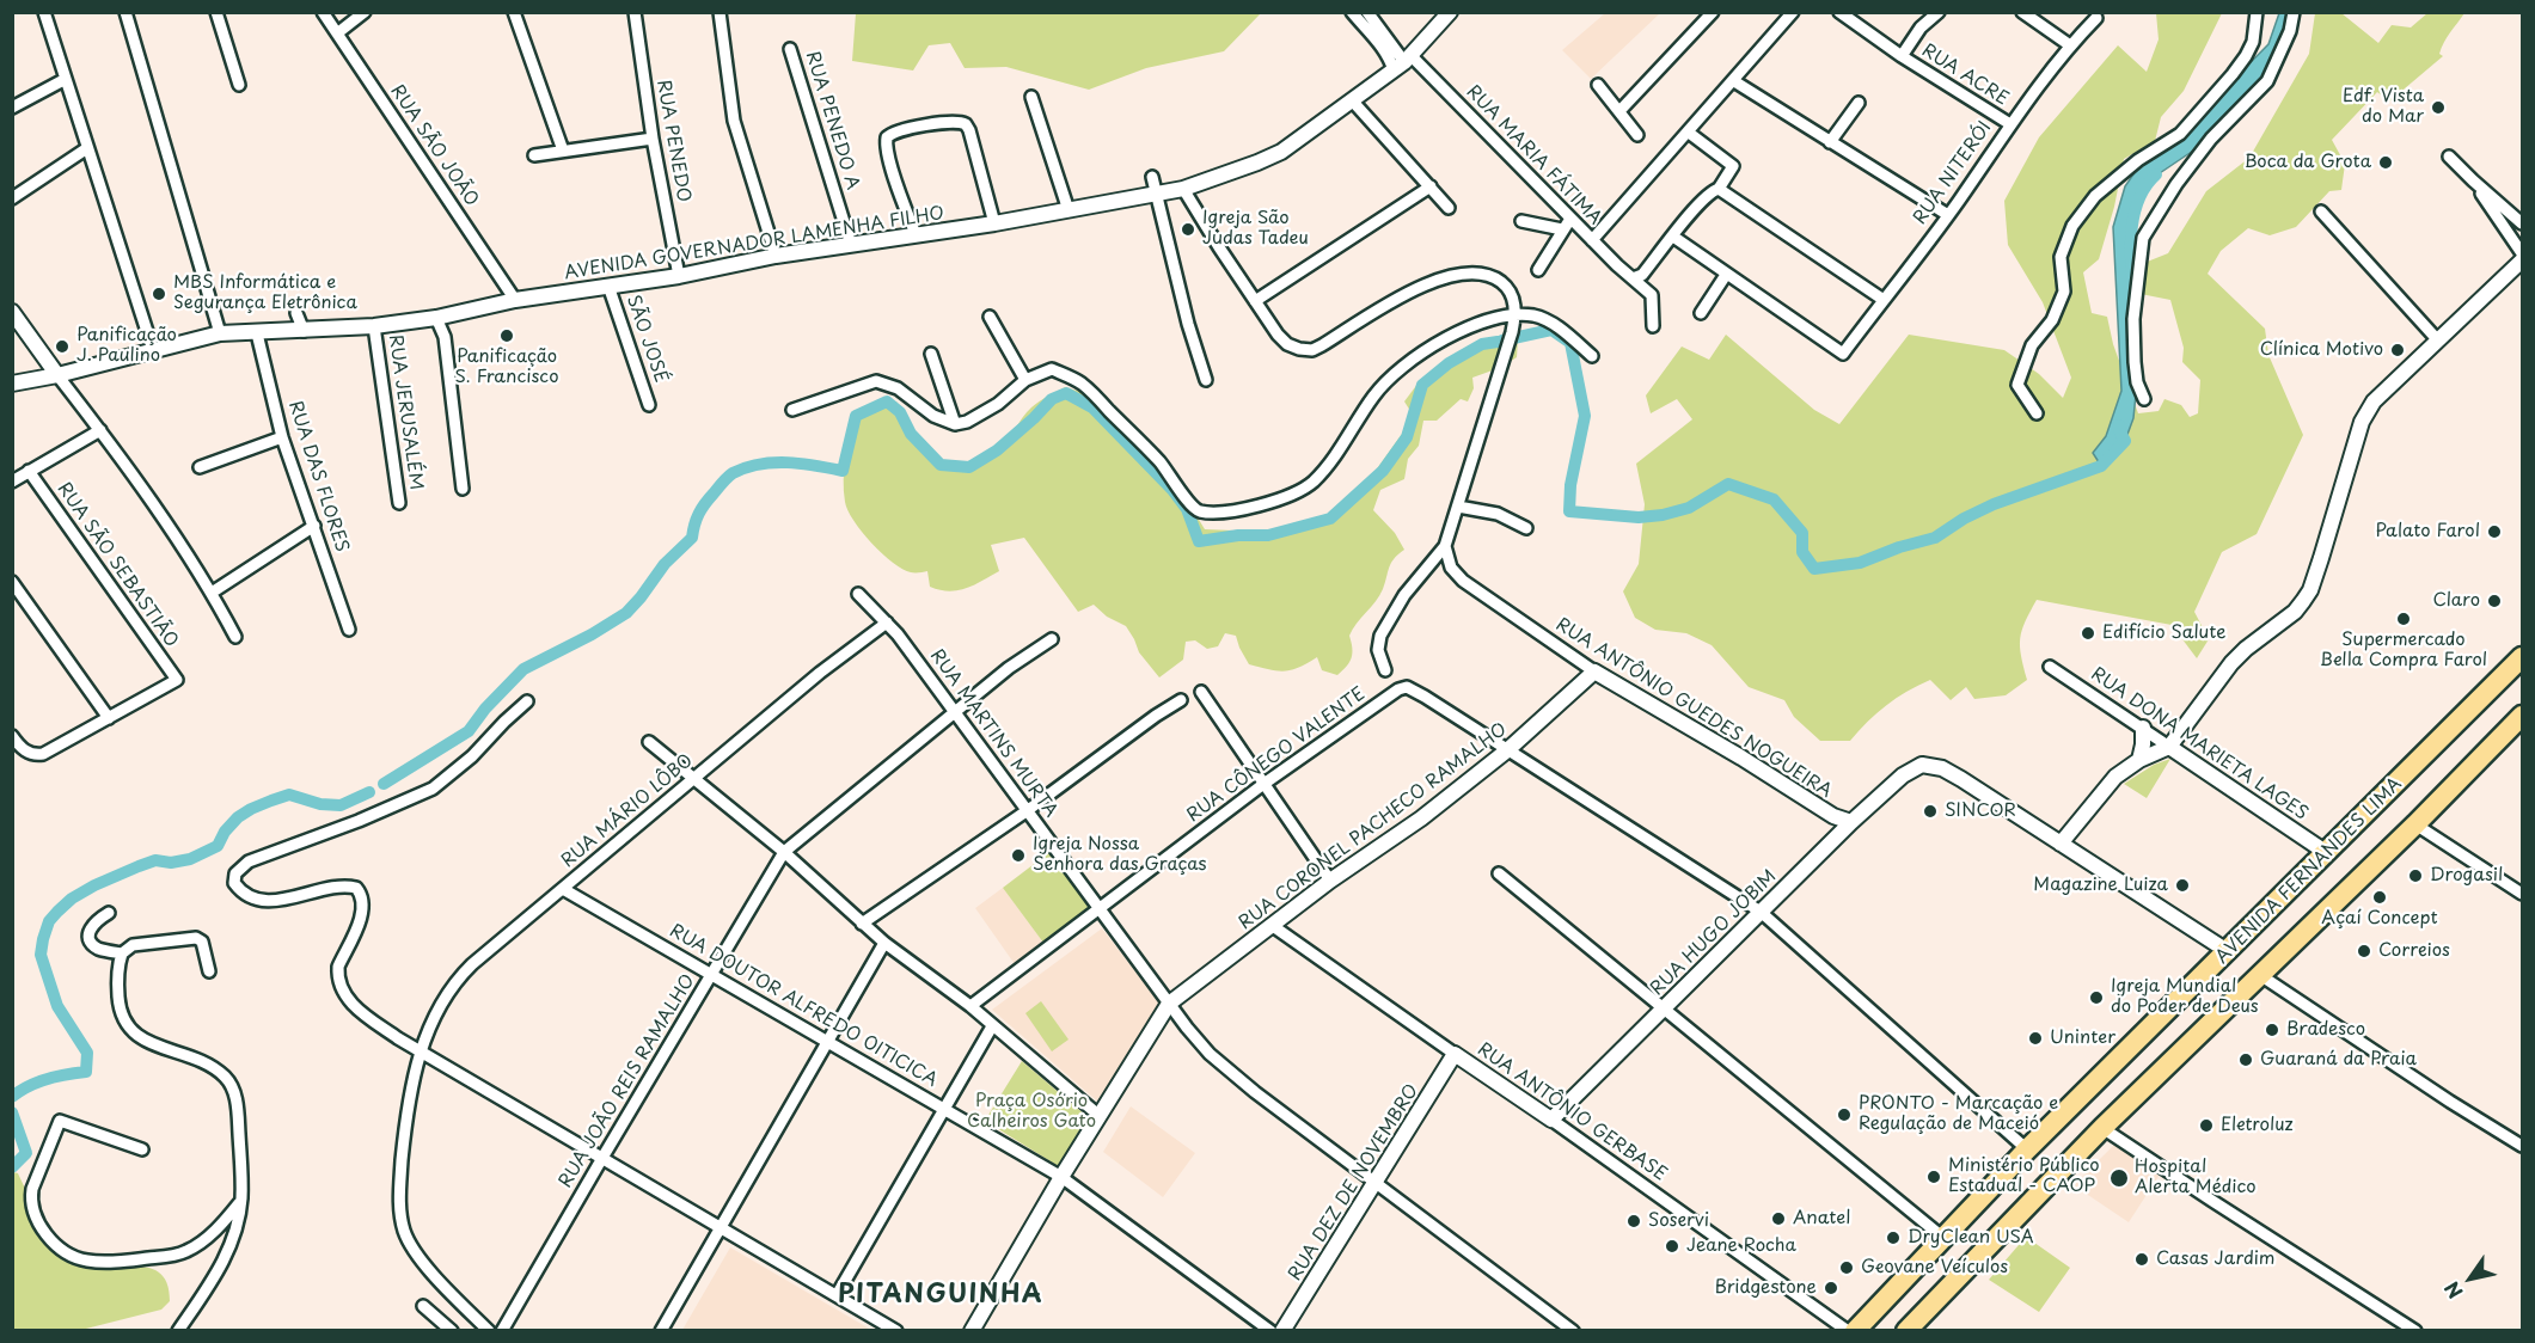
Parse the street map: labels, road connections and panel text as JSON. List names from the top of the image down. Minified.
{"streets":{"highway":["AVENIDA FERNANDES LIMA"],"street":["RUA ACRE","RUA PENEDO A","RUA PENEDO","RUA SÃO JOÃO","RUA MARIA FÁTIMA","RUA NITERÓI","AVENIDA GOVERNADOR LAMENHA FILHO","SÃO JOSÉ","RUA JERUSALÉM","RUA DAS FLORES","RUA SÃO SEBASTIÃO","RUA ANTÔNIO GUEDES NOGUEIRA","RUA MARTINS MURTA","RUA DONA MARIETA LAGES","RUA CÔNEGO VALENTE","RUA MÁRIO LÔBO","RUA CORONEL PACHECO RAMALHO","RUA HUGO JOBIM","RUA DOUTOR ALFREDO OITICICA","RUA JOÃO REIS RAMALHO","RUA ANTÔNIO GERBASE","RUA DEZ DE NOVEMBRO"]},"crossings":[["RUA ACRE","RUA NITERÓI"],["RUA PENEDO A","AVENIDA GOVERNADOR LAMENHA FILHO"],["RUA PENEDO","AVENIDA GOVERNADOR LAMENHA FILHO"],["RUA SÃO JOÃO","AVENIDA GOVERNADOR LAMENHA FILHO"],["RUA MARIA FÁTIMA","AVENIDA GOVERNADOR LAMENHA FILHO"],["AVENIDA GOVERNADOR LAMENHA FILHO","SÃO JOSÉ"],["AVENIDA GOVERNADOR LAMENHA FILHO","RUA JERUSALÉM"],["AVENIDA GOVERNADOR LAMENHA FILHO","RUA DAS FLORES"],["RUA ANTÔNIO GUEDES NOGUEIRA","RUA CORONEL PACHECO RAMALHO"],["RUA ANTÔNIO GUEDES NOGUEIRA","RUA HUGO JOBIM"],["RUA MARTINS MURTA","RUA CÔNEGO VALENTE"],["RUA MARTINS MURTA","RUA MÁRIO LÔBO"],["RUA MARTINS MURTA","RUA CORONEL PACHECO RAMALHO"],["RUA MARTINS MURTA","RUA DEZ DE NOVEMBRO"],["RUA DONA MARIETA LAGES","AVENIDA FERNANDES LIMA"],["RUA CÔNEGO VALENTE","RUA CORONEL PACHECO RAMALHO"],["RUA MÁRIO LÔBO","RUA DOUTOR ALFREDO OITICICA"],["RUA CORONEL PACHECO RAMALHO","RUA ANTÔNIO GERBASE"],["RUA HUGO JOBIM","RUA ANTÔNIO GERBASE"],["RUA DOUTOR ALFREDO OITICICA","RUA JOÃO REIS RAMALHO"],["RUA ANTÔNIO GERBASE","RUA DEZ DE NOVEMBRO"]],"districts":["PITANGUINHA"],"parks":["Praça Osório Calheiros Gato"],"places":["Edf. Vista do Mar","Boca da Grota","Igreja São Judas Tadeu","MBS Informática e Segurança Eletrônica","Panificação S. Francisco","Panificação J. Paulino","Clínica Motivo","Palato Farol","Claro","Supermercado Bella Compra Farol","Edifício Salute","SINCOR","Igreja Nossa Senhora das Graças","Drogasil","Magazine Luiza","Açaí Concept","Correios","Igreja Mundial do Poder de Deus","Bradesco","Uninter","Guaraná da Praia","PRONTO - Marcação e Regulação de Maceió","Eletroluz","Ministério Público Estadual - CAOP","Hospital Alerta Médico","Anatel","Soservi","DryClean USA","Jeane Rocha","Casas Jardim","Geovane Veículos","Bridgestone"],"north":"bottom left"}
